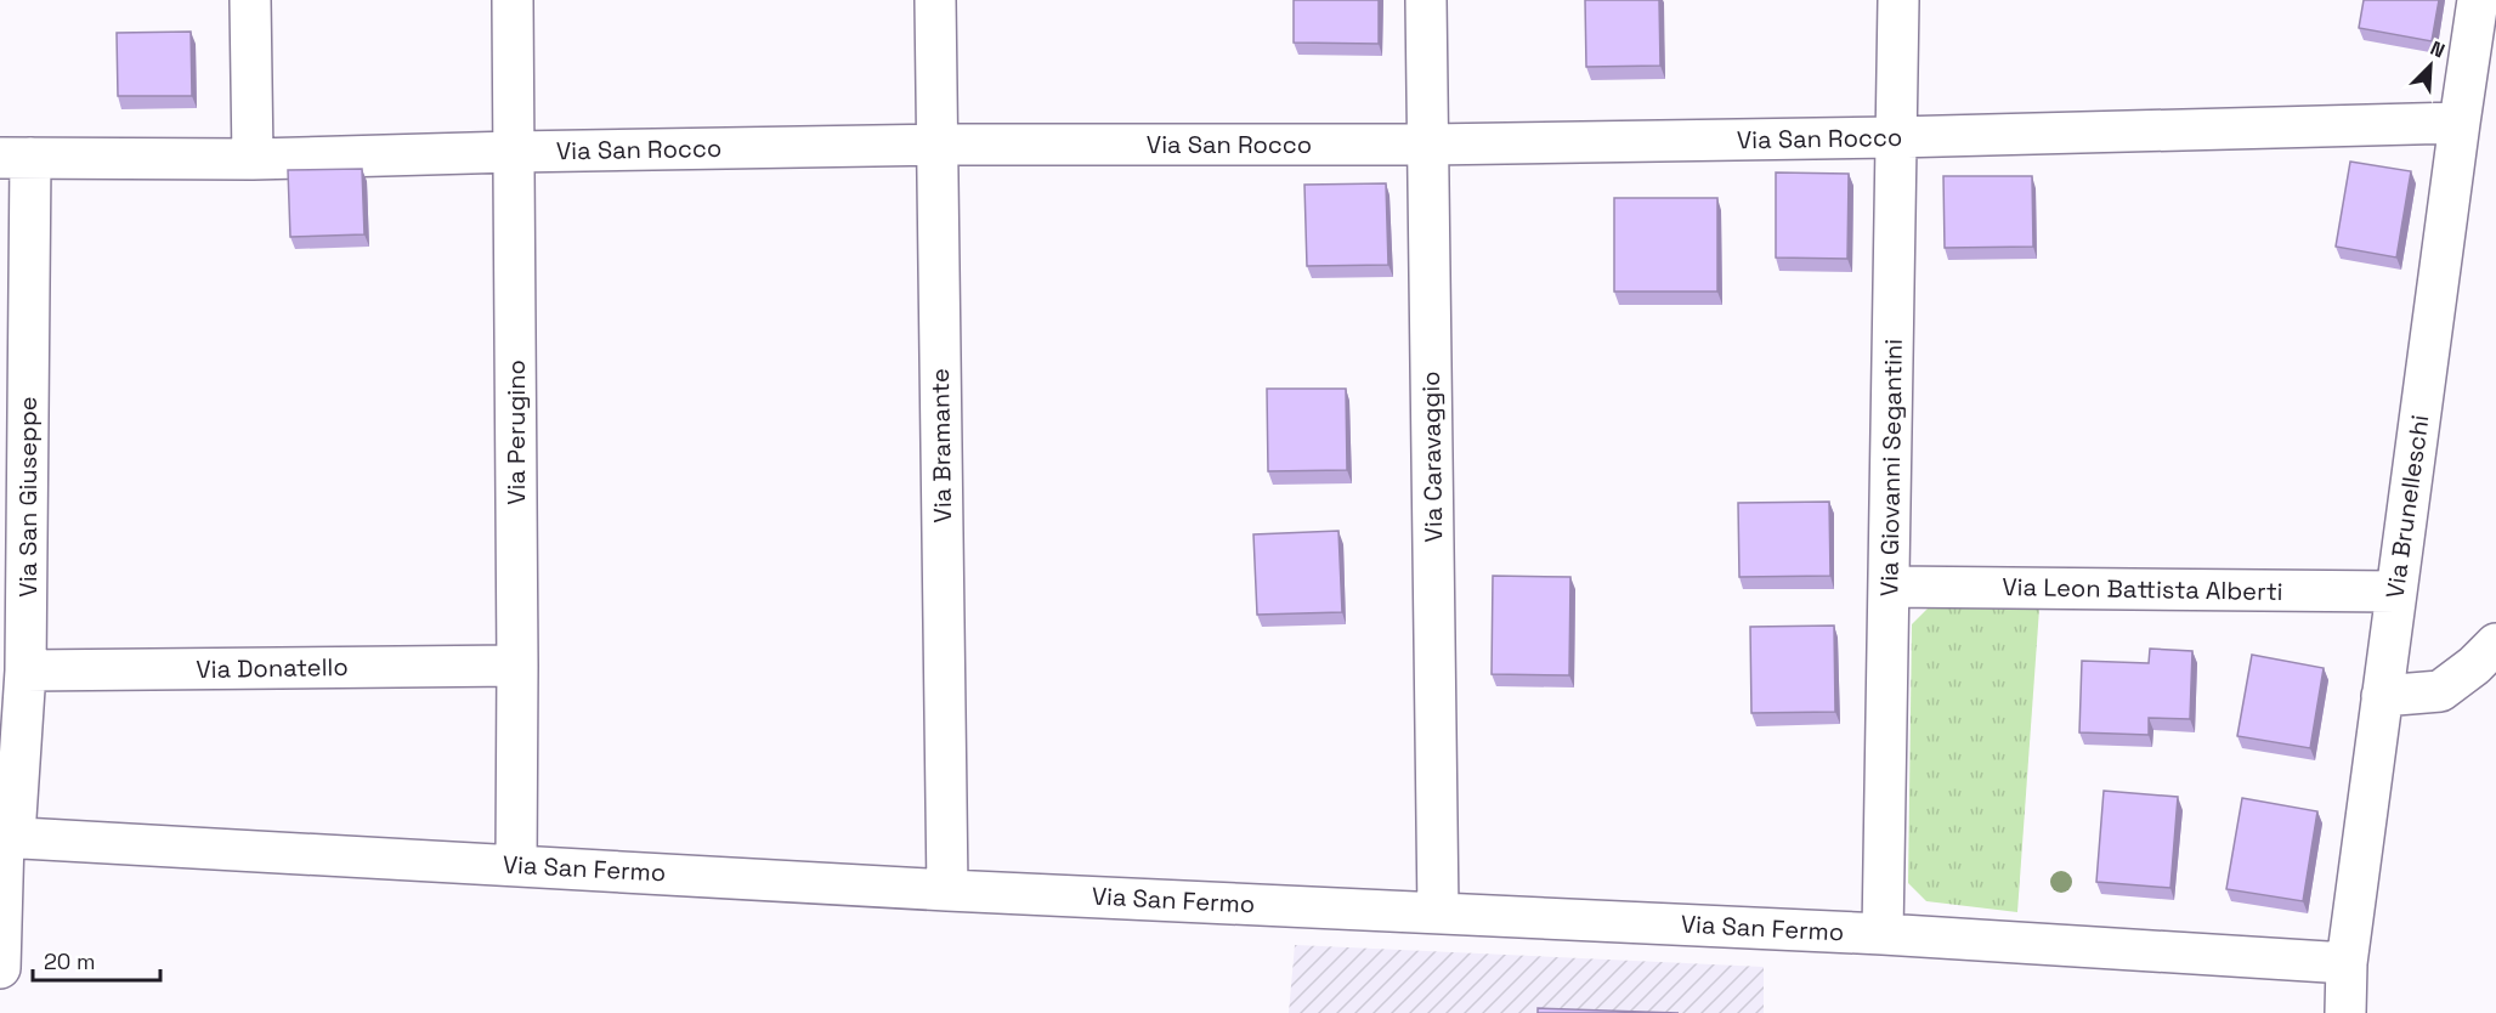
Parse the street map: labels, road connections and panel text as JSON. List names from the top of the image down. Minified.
{"streets":{"street":["Via San Rocco","Via Perugino","Via Bramante","Via Caravaggio","Via Giovanni Segantini","Via San Giuseppe","Via Brunelleschi","Via Leon Battista Alberti","Via Donatello","Via San Fermo"]},"crossings":[["Via San Rocco","Via Perugino"],["Via San Rocco","Via Bramante"],["Via San Rocco","Via Caravaggio"],["Via San Rocco","Via Giovanni Segantini"],["Via San Rocco","Via San Giuseppe"],["Via San Rocco","Via Brunelleschi"],["Via Perugino","Via Donatello"],["Via Perugino","Via San Fermo"],["Via Bramante","Via San Fermo"],["Via Caravaggio","Via San Fermo"],["Via Giovanni Segantini","Via Leon Battista Alberti"],["Via Giovanni Segantini","Via San Fermo"],["Via San Giuseppe","Via Donatello"],["Via San Giuseppe","Via San Fermo"],["Via Brunelleschi","Via Leon Battista Alberti"],["Via Brunelleschi","Via San Fermo"]],"scale_bar":"20 m","north":"top right"}
